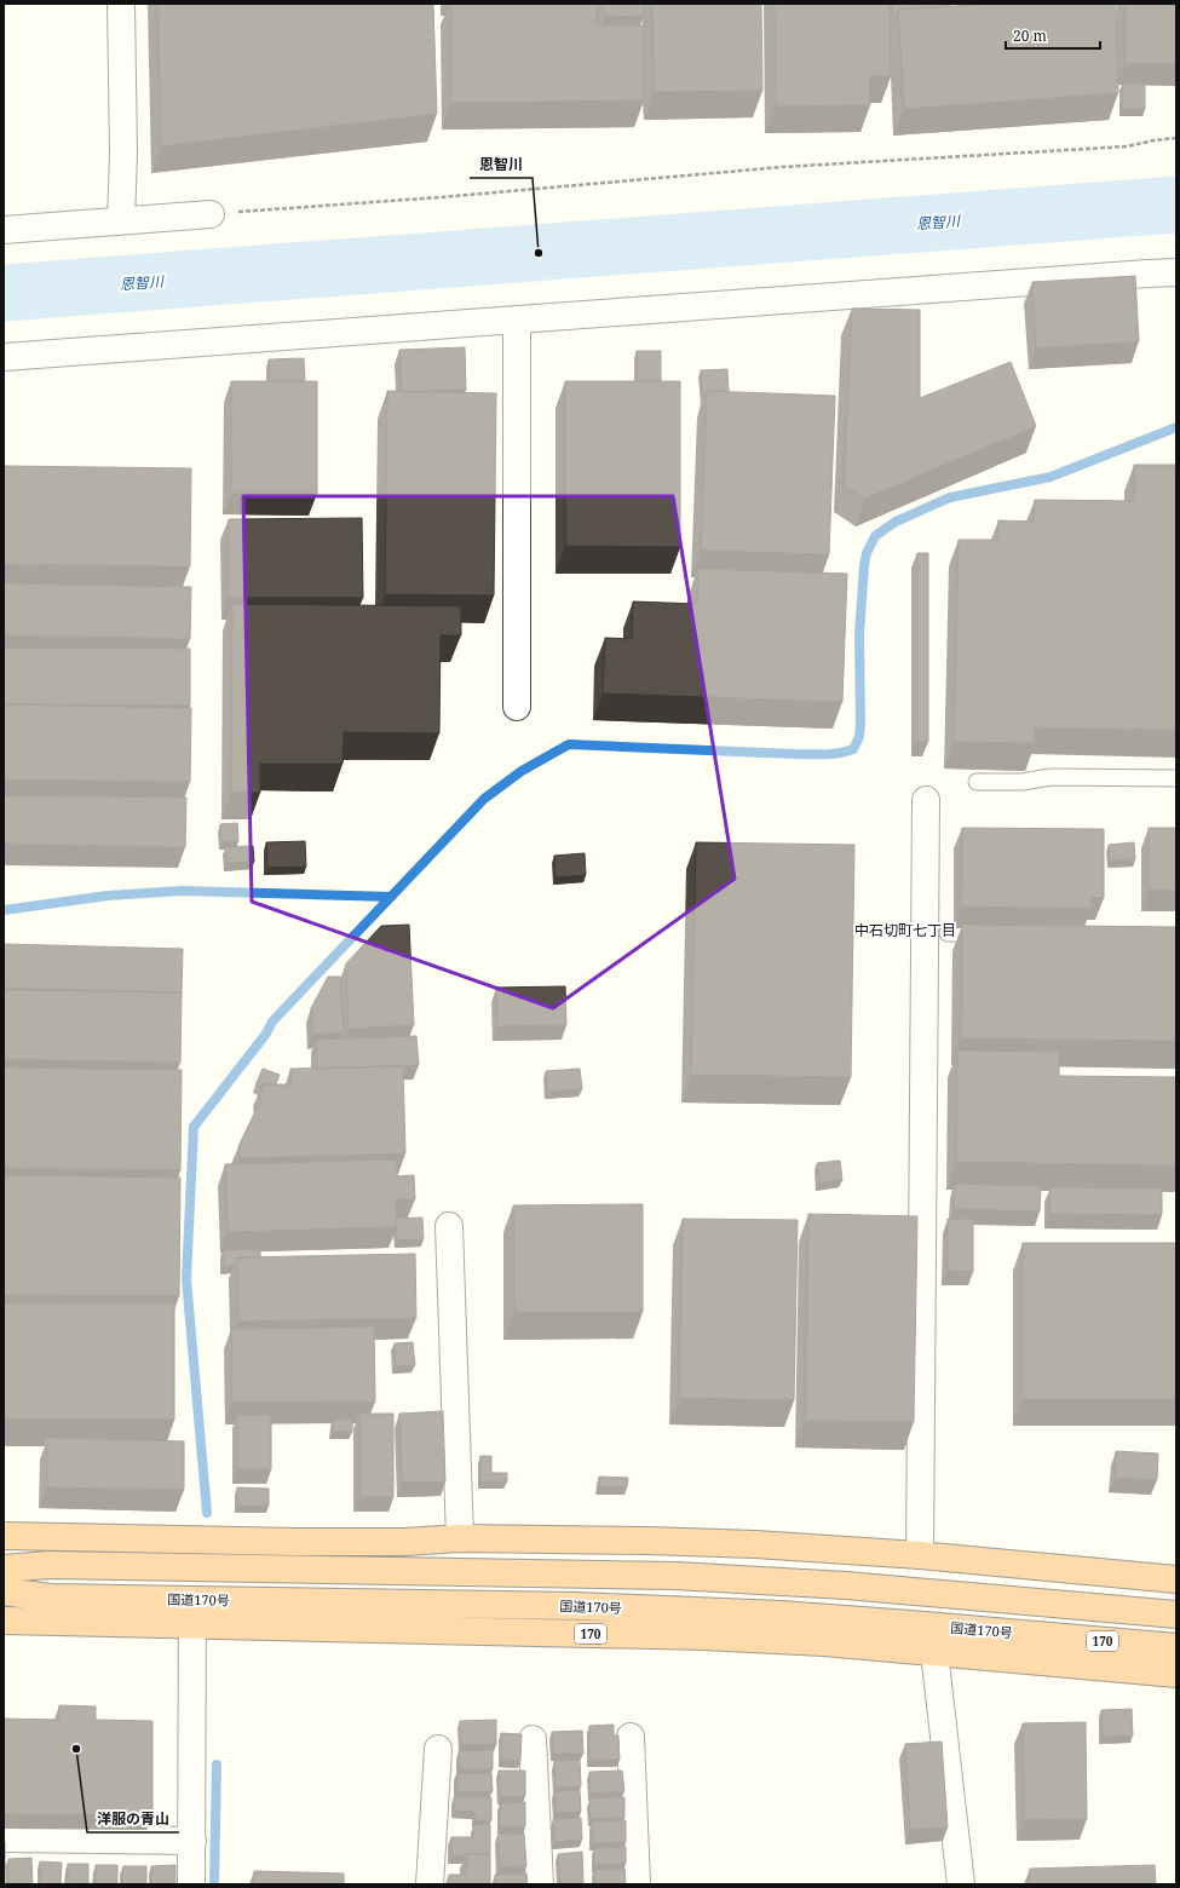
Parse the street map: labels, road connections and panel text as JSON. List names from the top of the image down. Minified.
{"streets":{"highway":["国道170号","170"]},"crossings":[["国道170号","170"]],"districts":["中石切町七丁目"],"water":["恩智川"],"places":["恩智川","洋服の青山"],"scale_bar":"20 m"}
